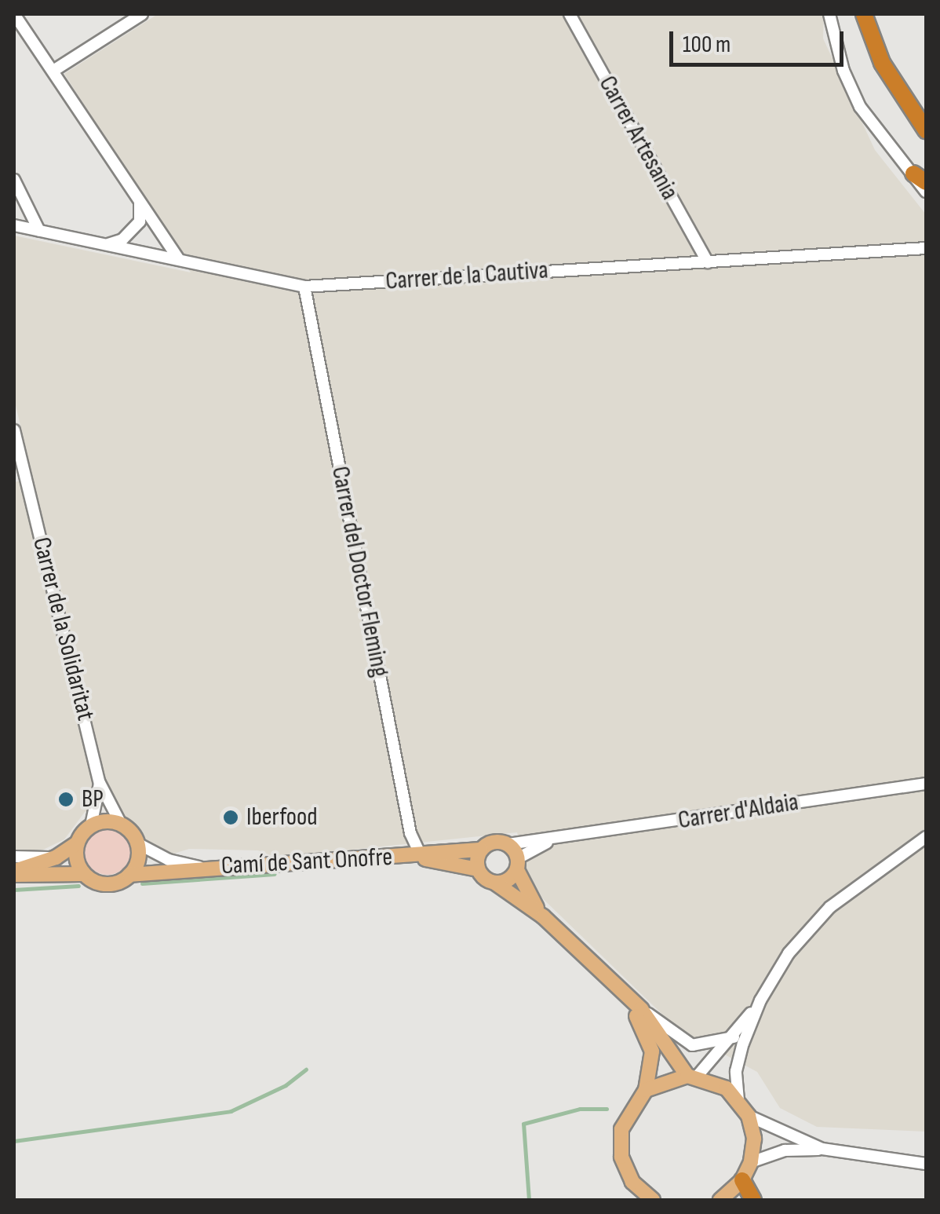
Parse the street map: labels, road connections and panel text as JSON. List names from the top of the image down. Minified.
{"streets":{"main road":["Camí de Sant Onofre"],"street":["Carrer Artesania","Carrer de la Cautiva","Carrer del Doctor Fleming","Carrer de la Solidaritat","Carrer d'Aldaia"]},"crossings":[["Carrer Artesania","Carrer de la Cautiva"],["Carrer de la Cautiva","Carrer del Doctor Fleming"],["Carrer del Doctor Fleming","Camí de Sant Onofre"],["Carrer de la Solidaritat","Camí de Sant Onofre"],["Carrer d'Aldaia","Camí de Sant Onofre"]],"places":["BP","Iberfood"],"scale_bar":"100 m"}
